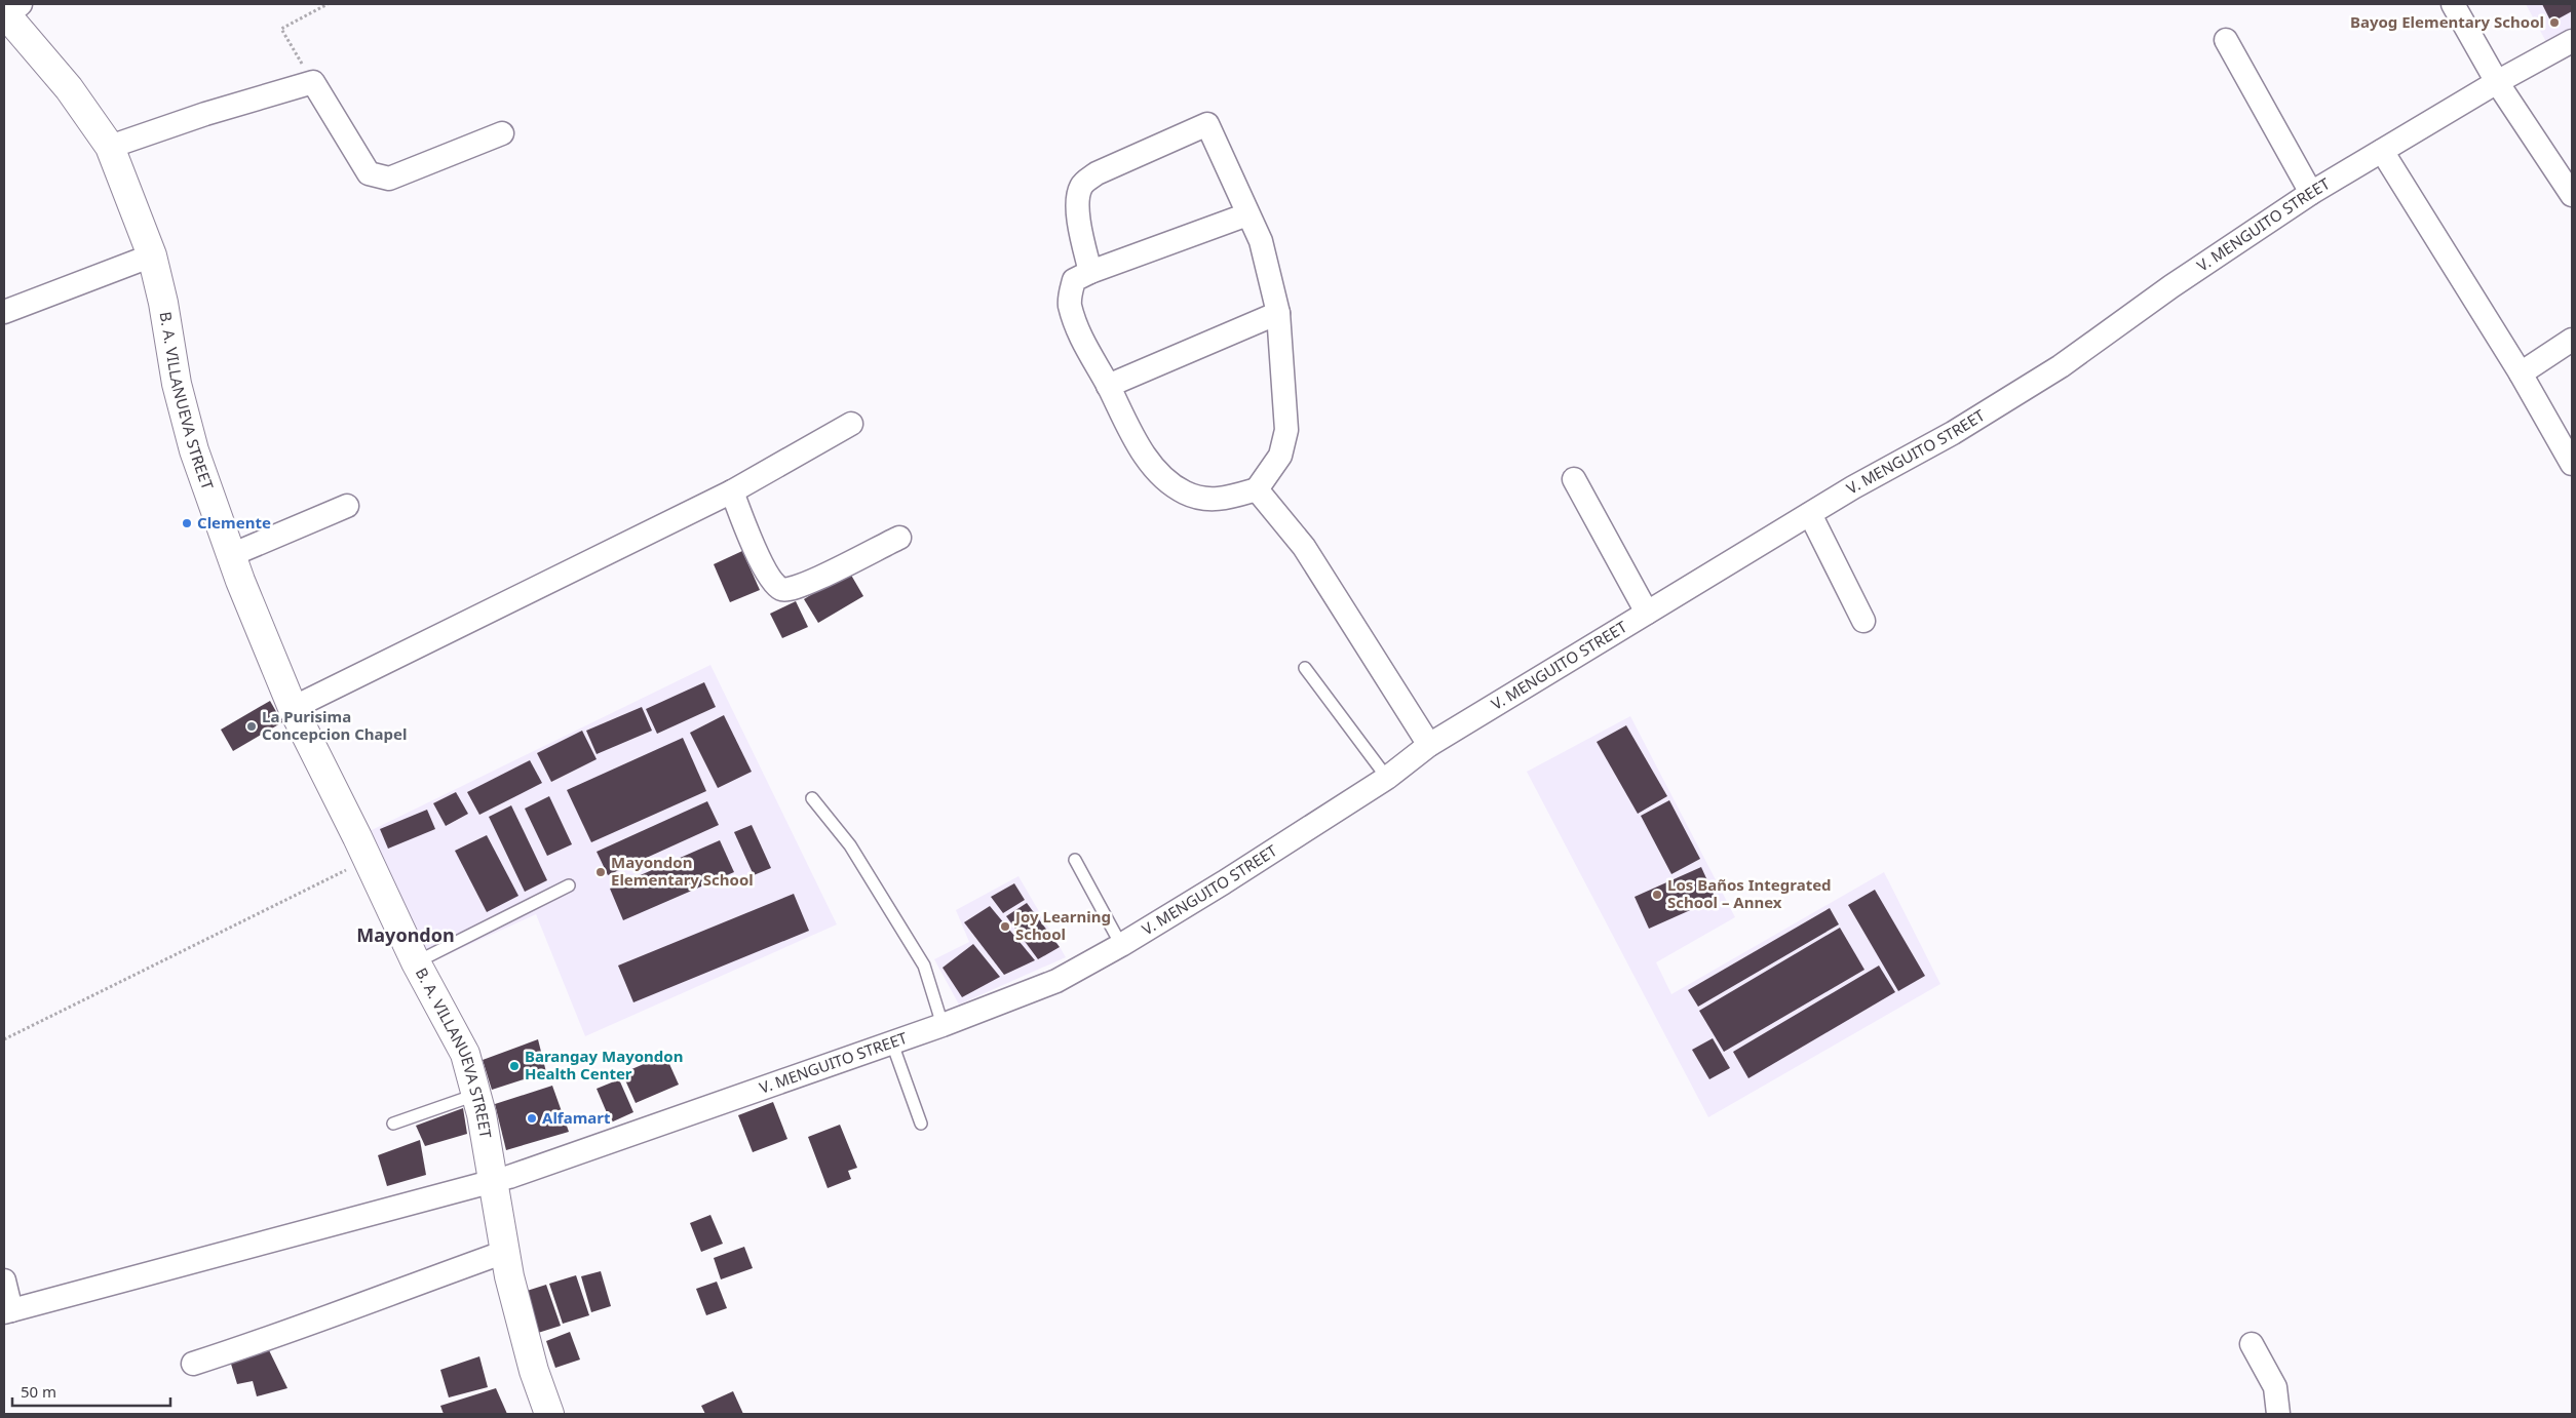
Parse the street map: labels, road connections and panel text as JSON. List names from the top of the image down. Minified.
{"streets":{"street":["V. MENGUITO STREET","B. A. VILLANUEVA STREET"]},"crossings":[["V. MENGUITO STREET","B. A. VILLANUEVA STREET"]],"districts":["Mayondon"],"places":["Bayog Elementary School","Clemente","La Purisima Concepcion Chapel","Mayondon Elementary School","Los Baños Integrated School – Annex","Joy Learning School","Barangay Mayondon Health Center","Alfamart"],"scale_bar":"50 m"}
